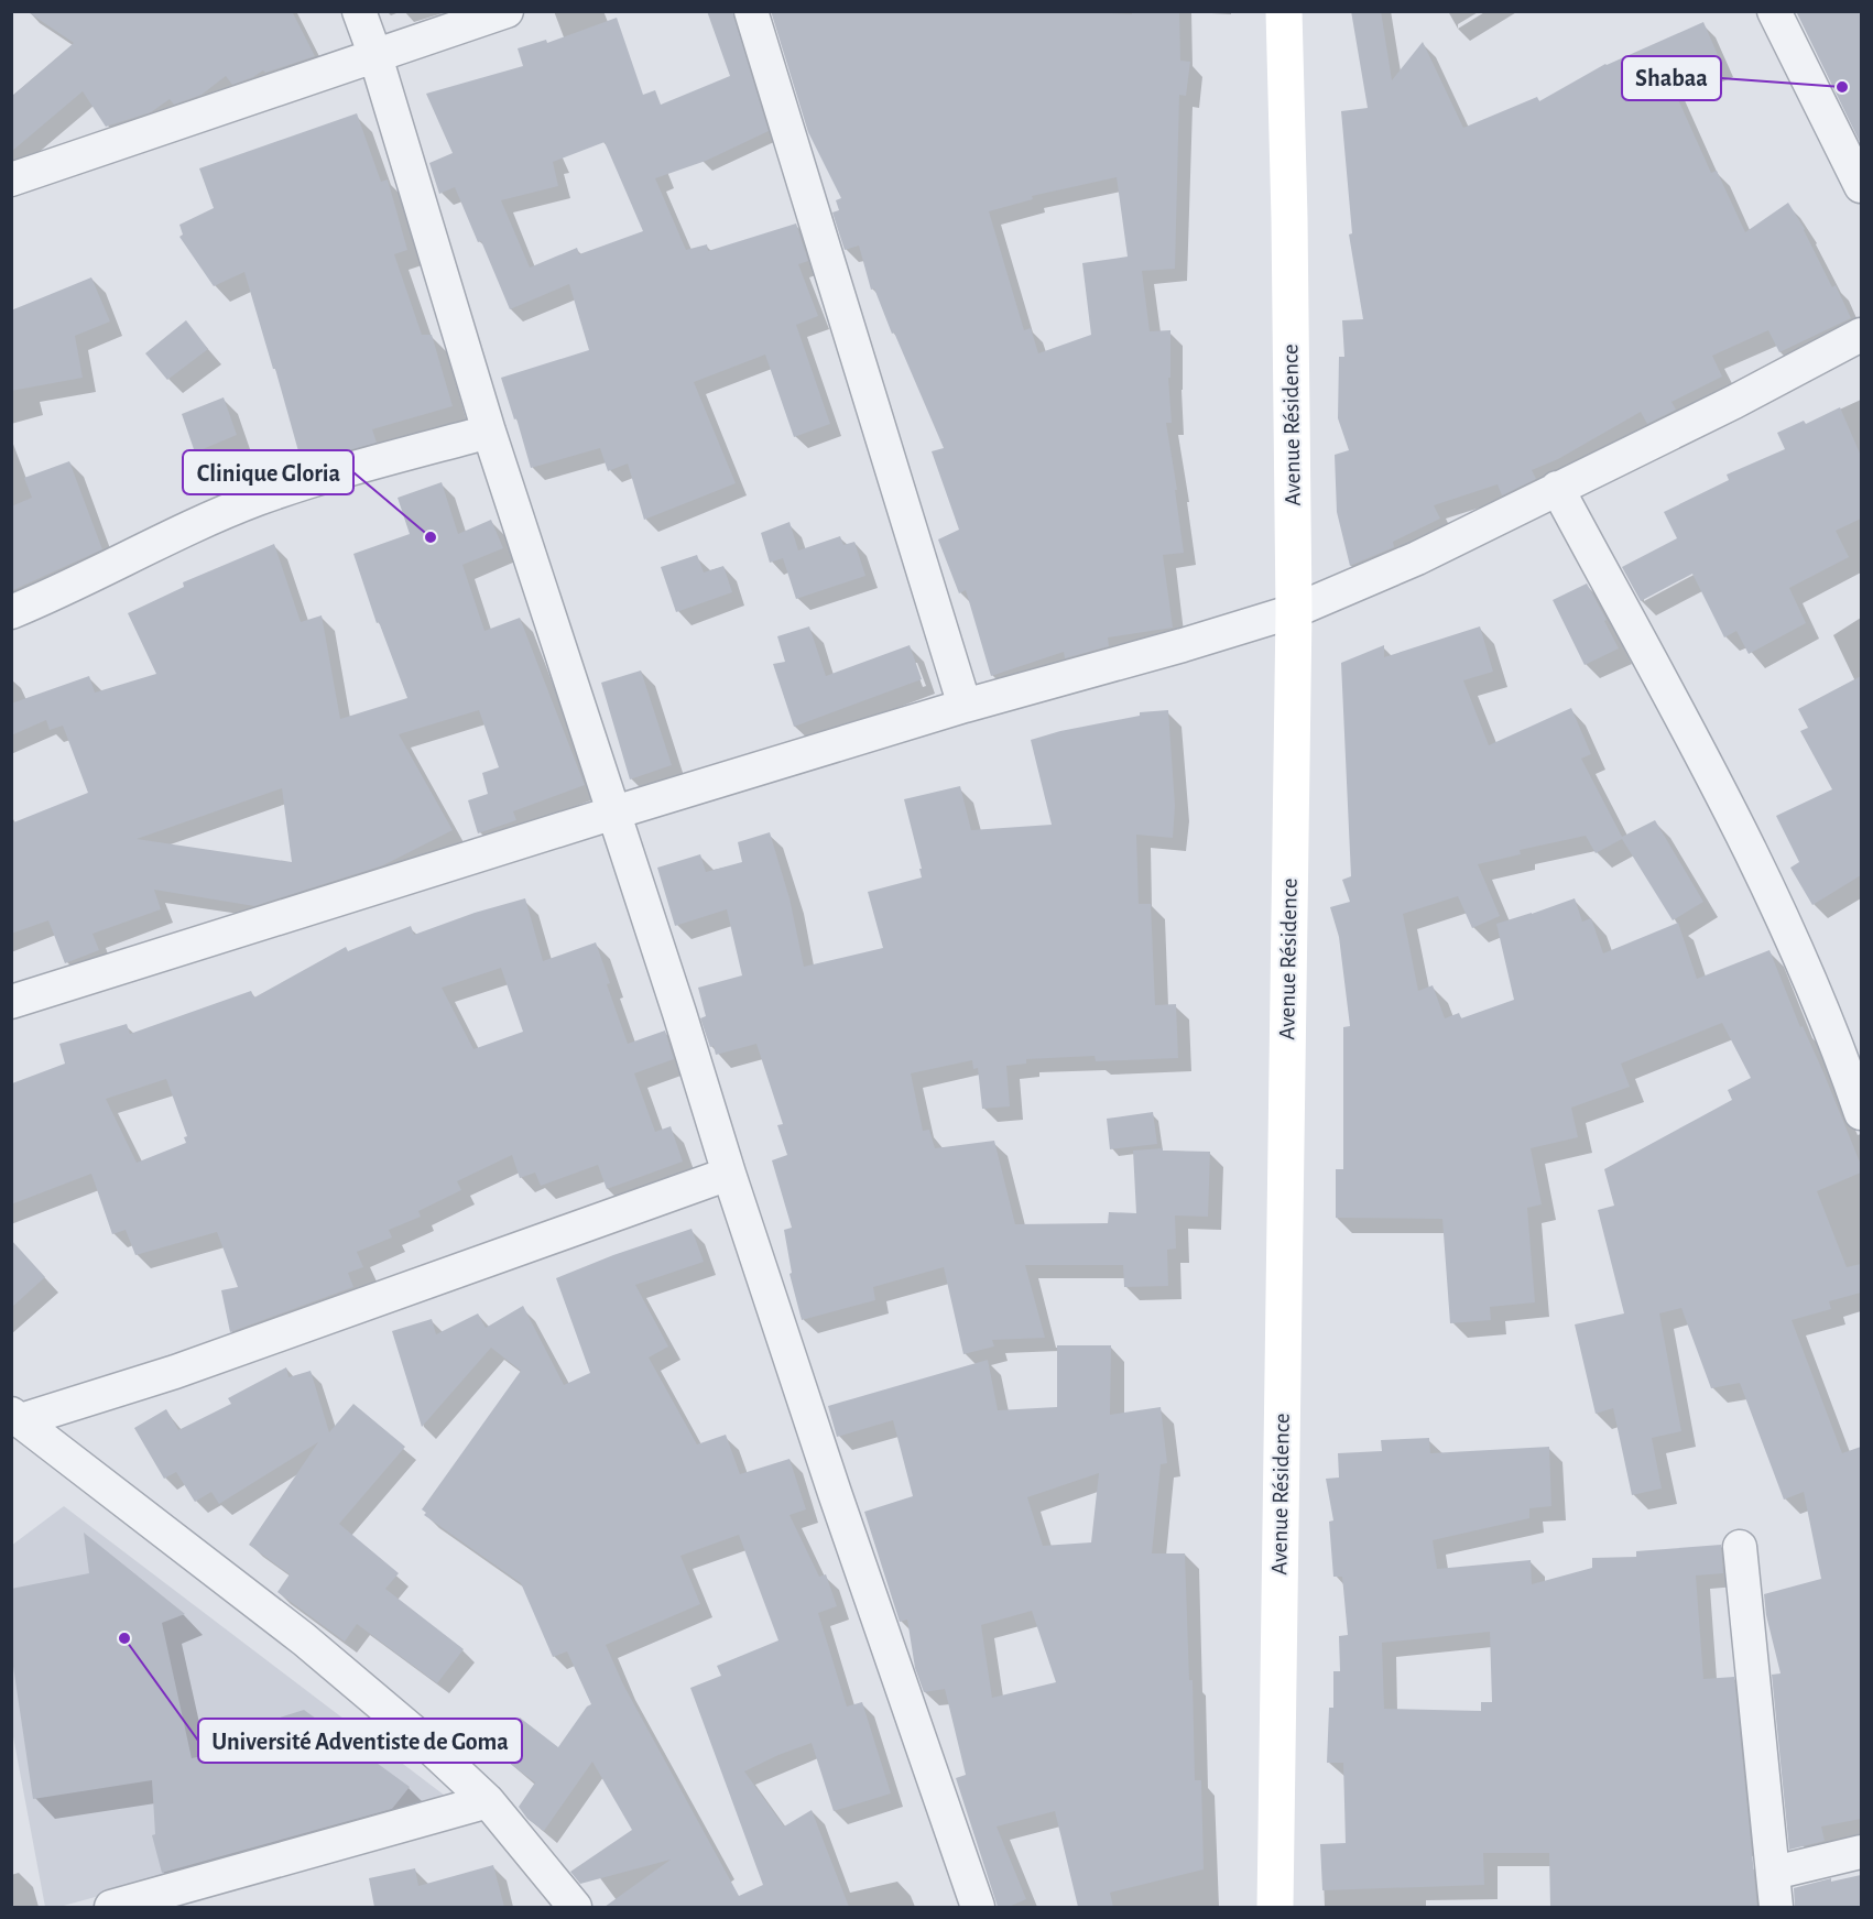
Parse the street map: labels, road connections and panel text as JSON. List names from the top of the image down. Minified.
{"streets":{"main road":["Avenue Résidence"]},"places":["Shabaa","Clinique Gloria","Université Adventiste de Goma"]}
